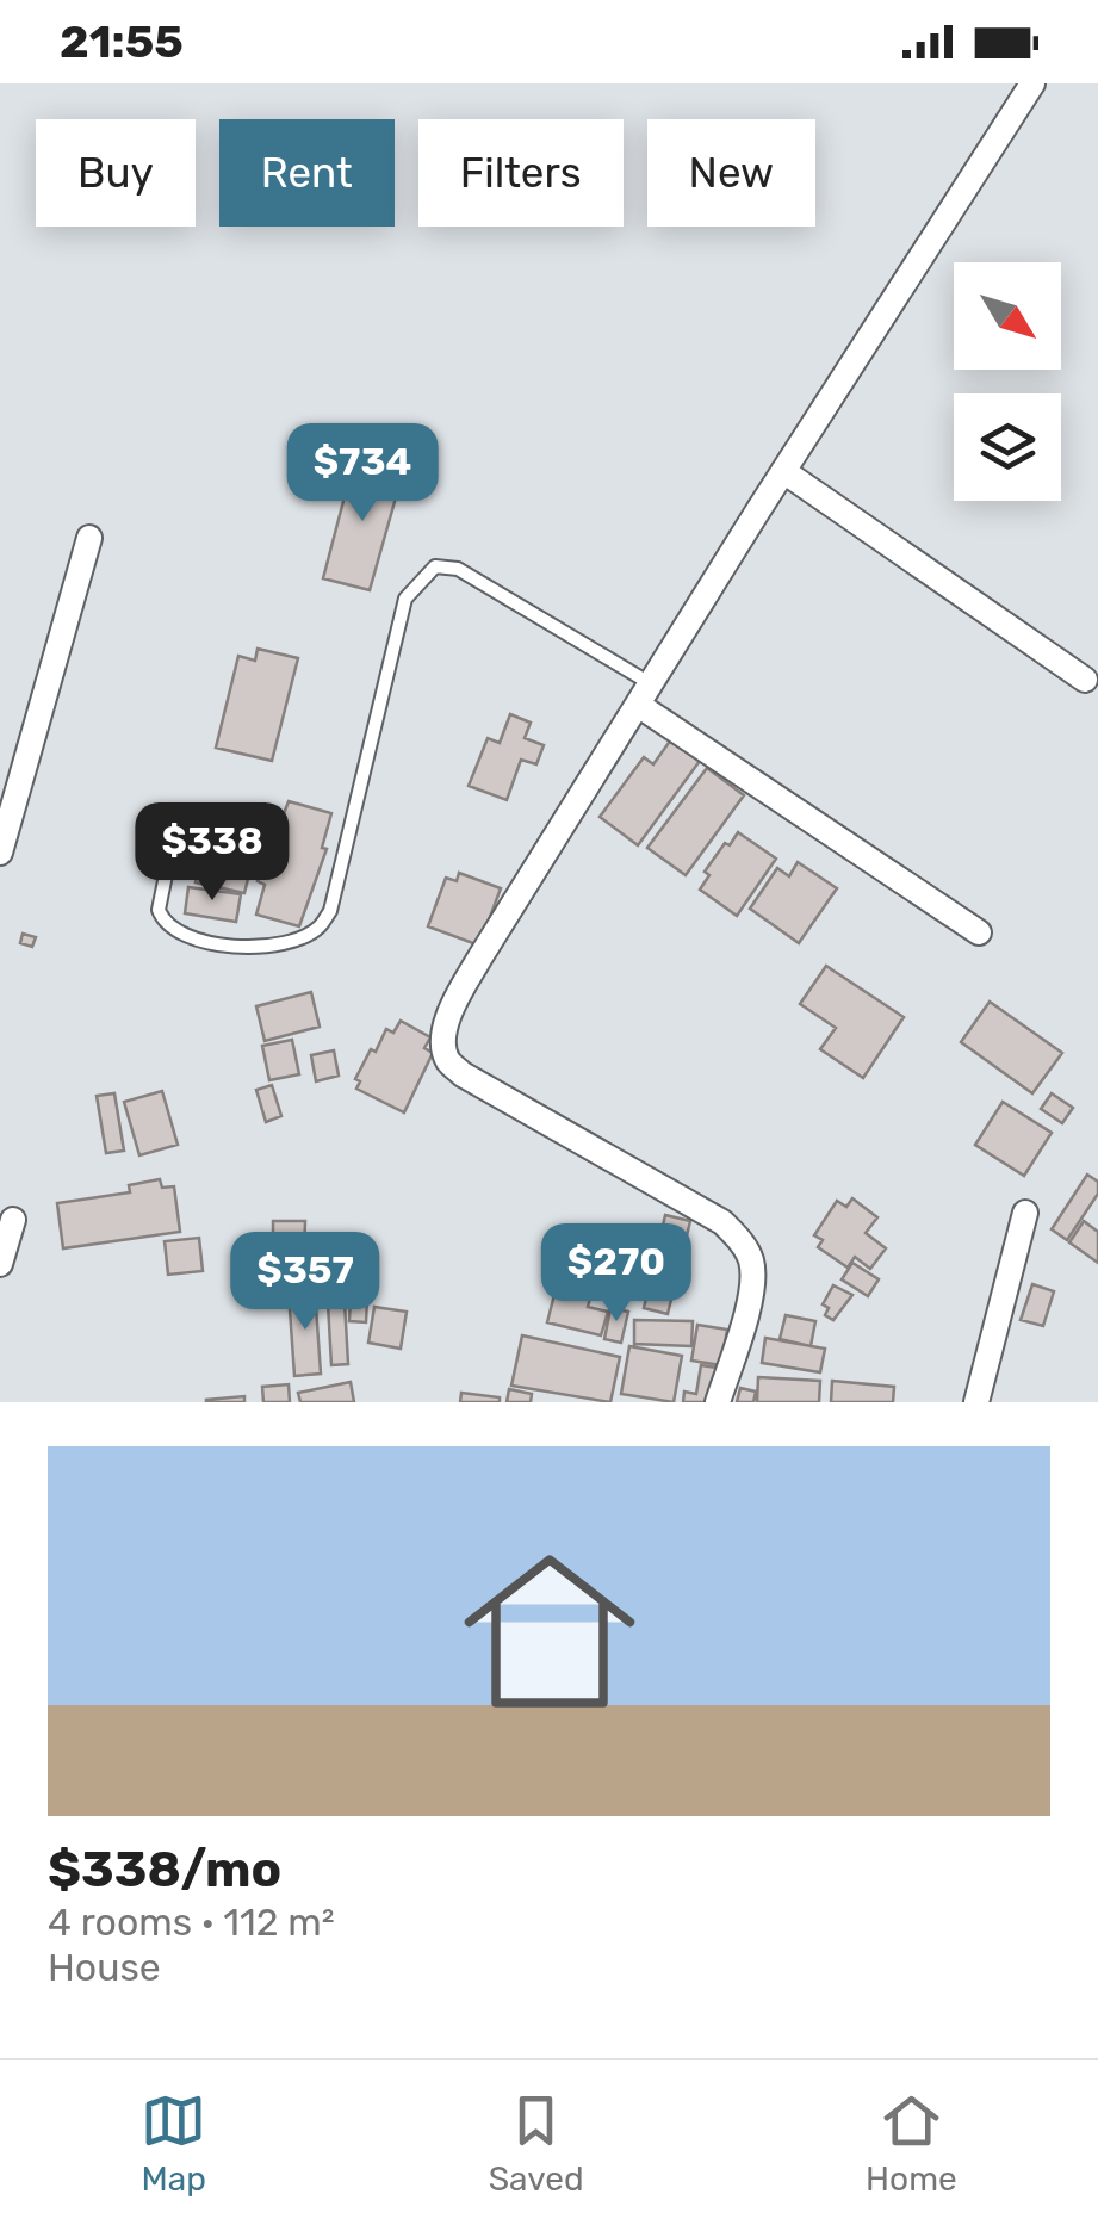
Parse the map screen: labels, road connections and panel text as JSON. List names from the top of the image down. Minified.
{"north":"bottom right","page":{"status":"21:55","chip":["Buy","Rent","Filters","New"],"price":["$734","$338","$270","$357"],"list":[{"name":"$338/mo","note":"4 rooms · 112 m² · House"}],"tabs":["Map","Saved","Home"]}}
